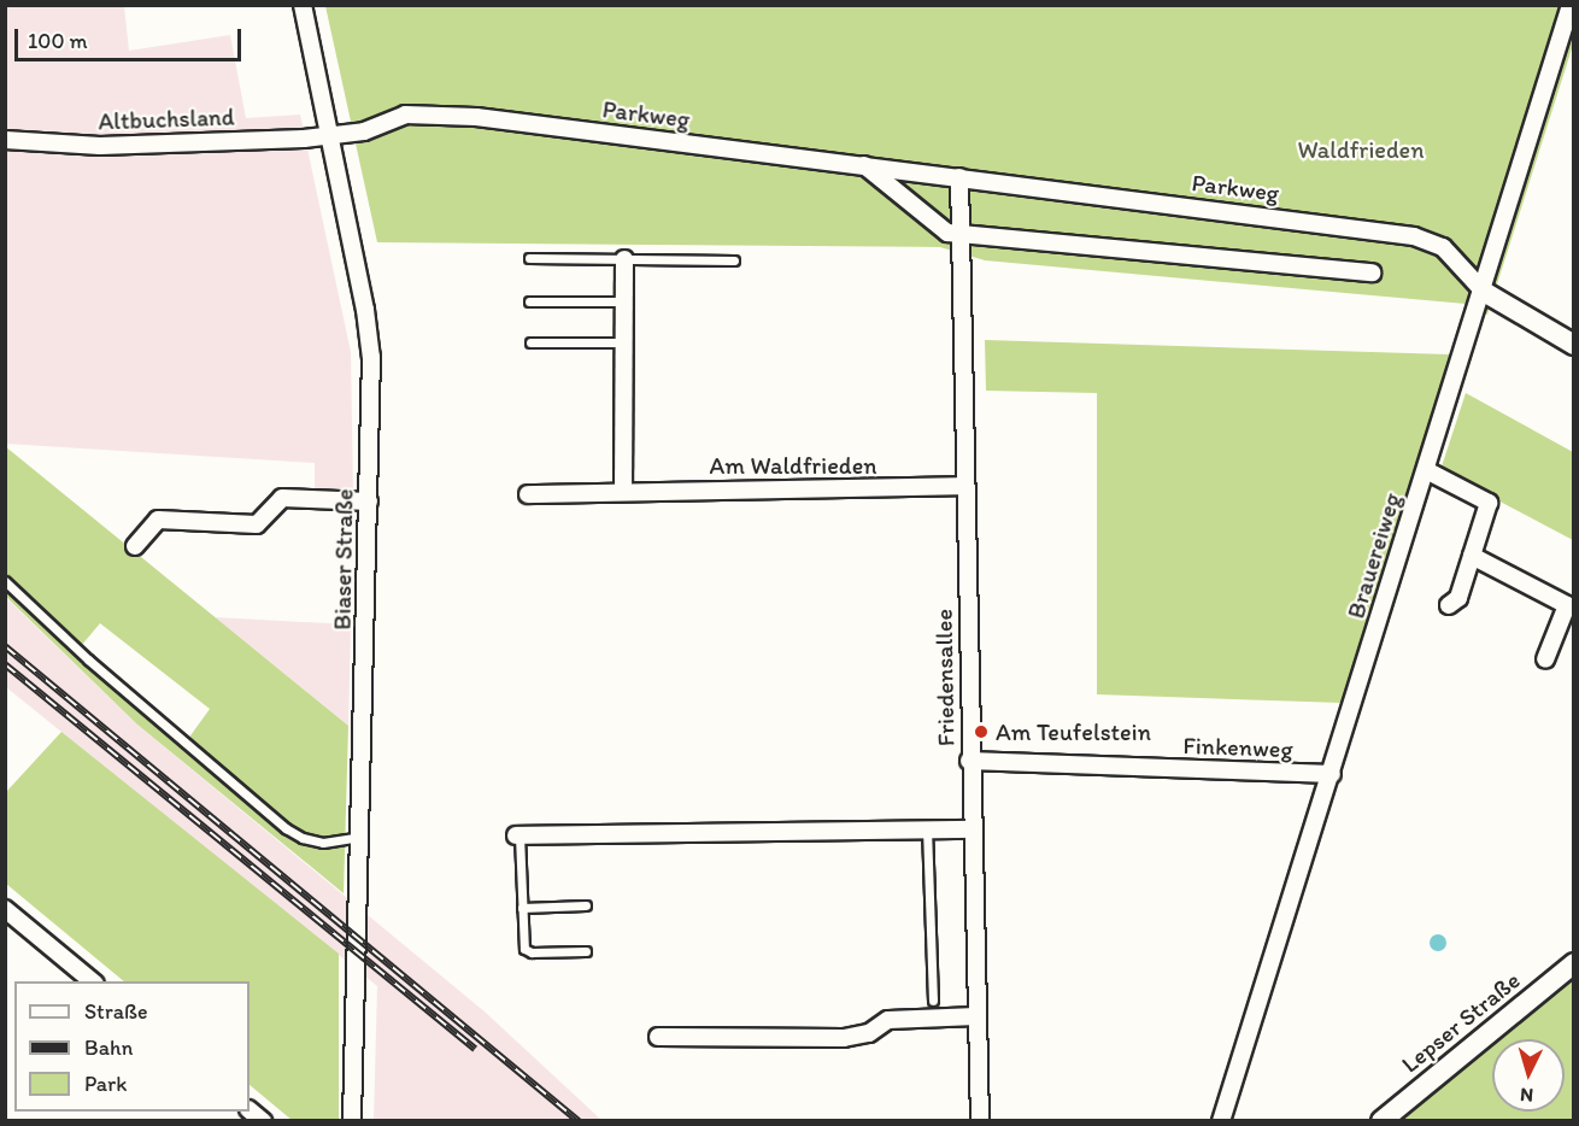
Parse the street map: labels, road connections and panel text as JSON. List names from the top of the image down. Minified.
{"streets":{"street":["Parkweg","Altbuchsland","Am Waldfrieden","Brauereiweg","Biaser Straße","Friedensallee","Finkenweg","Lepser Straße"]},"crossings":[["Parkweg","Altbuchsland"],["Parkweg","Brauereiweg"],["Parkweg","Biaser Straße"],["Altbuchsland","Biaser Straße"],["Am Waldfrieden","Friedensallee"],["Brauereiweg","Finkenweg"],["Friedensallee","Finkenweg"]],"parks":["Waldfrieden"],"places":["Am Teufelstein"],"legend":["Straße","Bahn","Park"],"scale_bar":"100 m","north":"bottom"}
